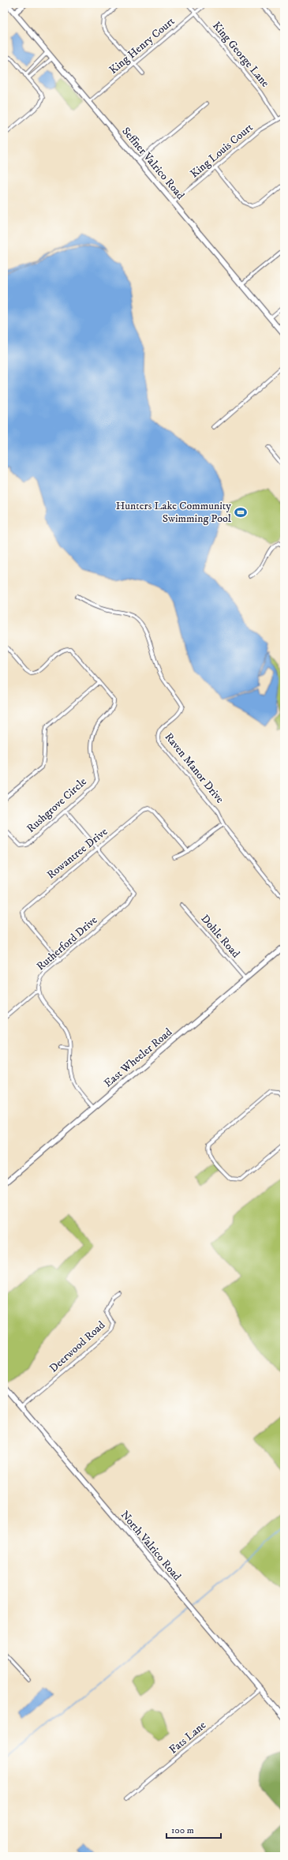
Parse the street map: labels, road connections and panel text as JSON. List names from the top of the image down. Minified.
{"streets":{"street":["King Henry Court","King George Lane","King Louis Court","Seffner Valrico Road","Raven Manor Drive","Rushgrove Circle","Rowantree Drive","Dohle Road","Rutherford Drive","East Wheeler Road","Deerwood Road","North Valrico Road","Fats Lane"]},"crossings":[["King Henry Court","King George Lane"],["King Henry Court","Seffner Valrico Road"],["King George Lane","King Louis Court"],["King Louis Court","Seffner Valrico Road"],["Rushgrove Circle","Rutherford Drive"],["Rowantree Drive","Rutherford Drive"],["Dohle Road","East Wheeler Road"],["Deerwood Road","North Valrico Road"],["North Valrico Road","Fats Lane"]],"places":{"sports":["Hunters Lake Community Swimming Pool"]},"scale_bar":"100 m"}
